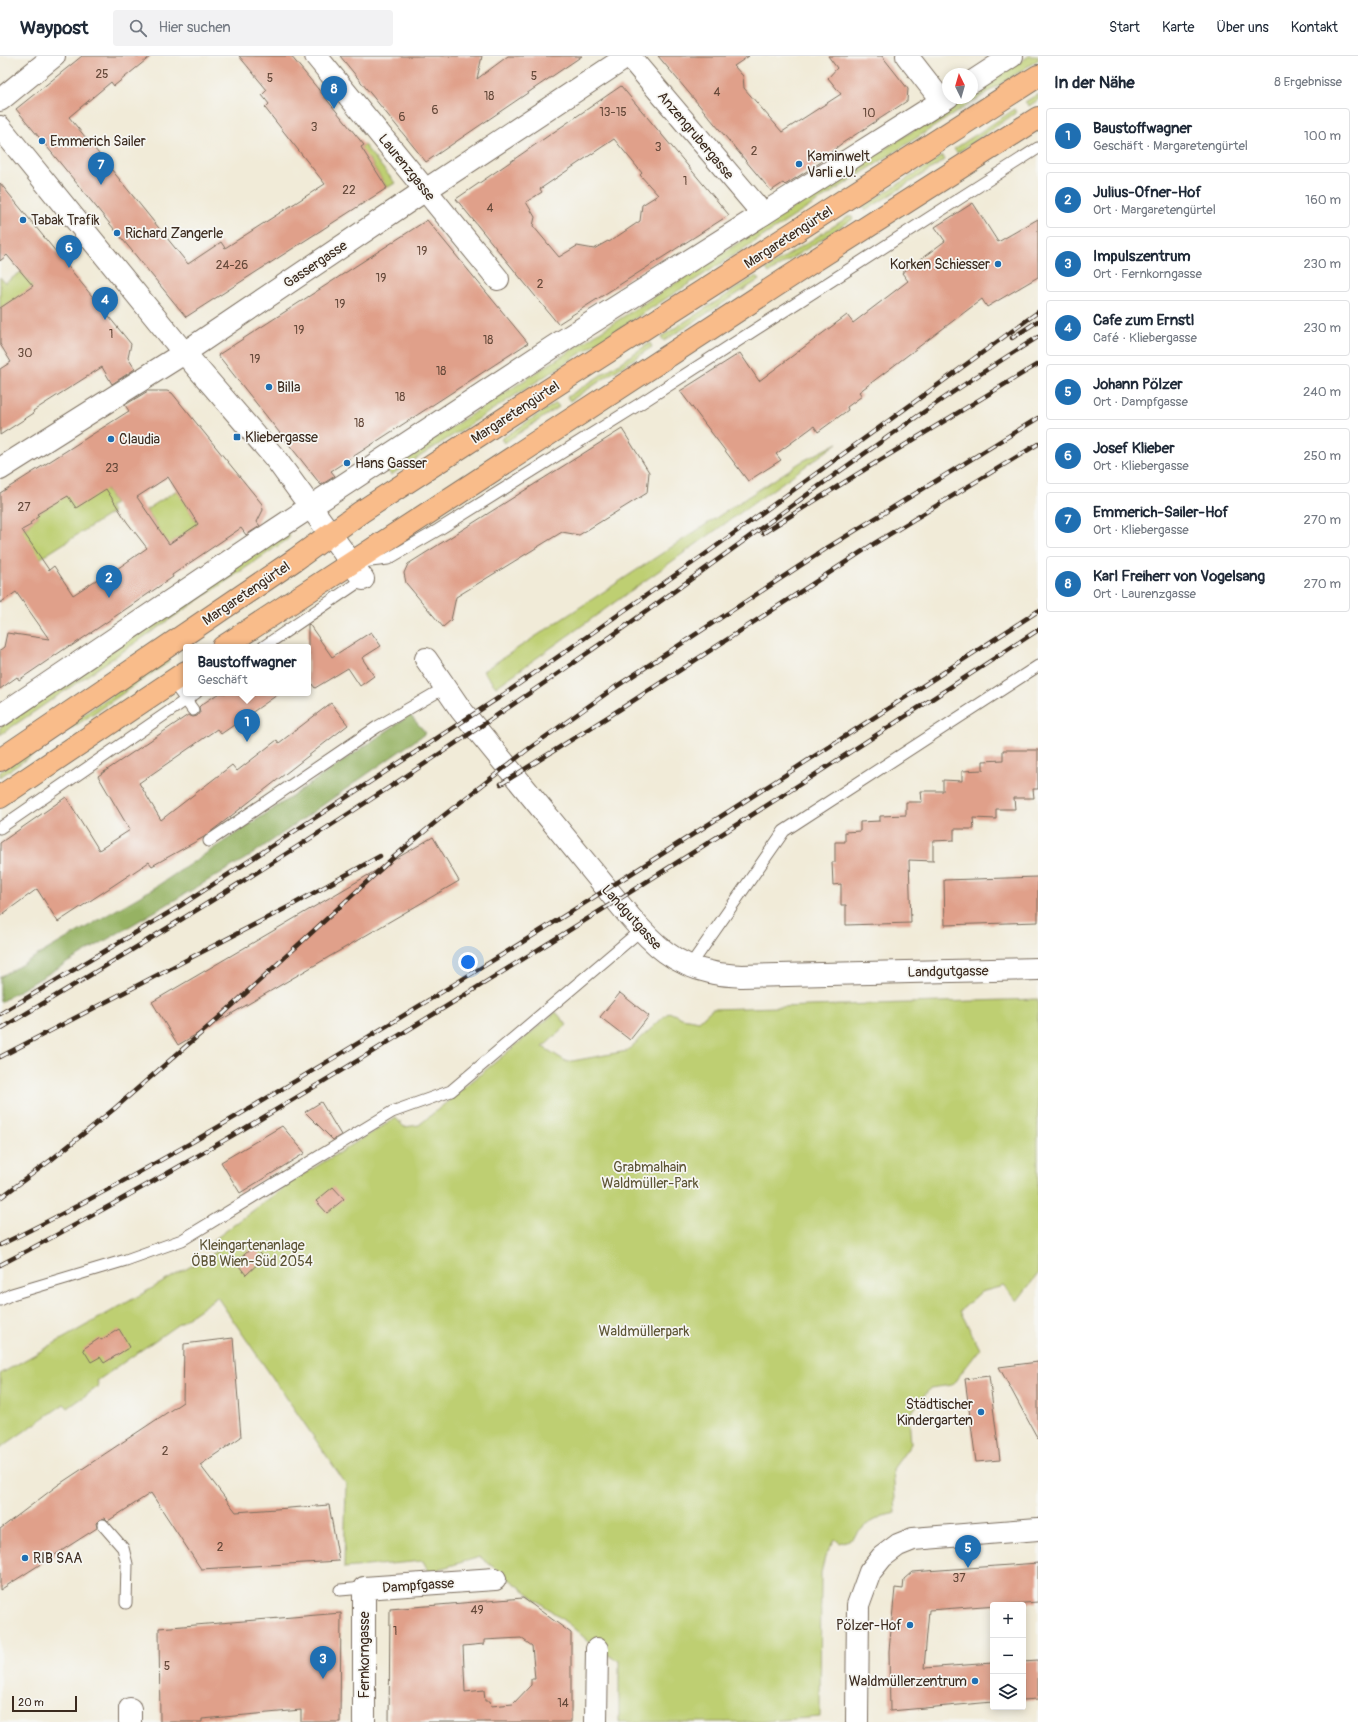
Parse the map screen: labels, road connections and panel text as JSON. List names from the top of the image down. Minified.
{"streets":{"main road":["Margaretengürtel"],"street":["Anzengrubergasse","Laurenzgasse","Gassergasse","Landgutgasse","Dampfgasse","Fernkorngasse"]},"crossings":[["Anzengrubergasse","Gassergasse"],["Laurenzgasse","Gassergasse"],["Dampfgasse","Fernkorngasse"]],"parks":["Grabmalhain Waldmüller-Park","Kleingartenanlage ÖBB Wien-Süd 2054","Waldmüllerpark"],"places":{"other":["Emmerich Sailer","Kaminwelt Varli e.U.","Tabak Trafik","Richard Zangerle","Korken Schiesser","Billa","Claudia","Hans Gasser","Städtischer Kindergarten","RIB SAA","Pölzer-Hof","Waldmüllerzentrum"],"transit":["Kliebergasse"]},"house_numbers":["25","5","5","4","18","6","13-15","10","6","3","3","2","1","22","4","19","24-26","19","2","19","19","1","18","30","19","18","18","18","23","27","2","2","37","49","1","5","14"],"scale_bar":"20 m","north":"top","page":{"header":"Waypost","search":"Hier suchen","nav":["Start","Karte","Über uns","Kontakt"],"heading":["In der Nähe","8 Ergebnisse"],"pins":["8","7","6","4","2","1","5","3"],"list":[{"mark":"1","name":"Baustoffwagner","note":"Geschäft · Margaretengürtel","value":"100 m"},{"mark":"2","name":"Julius-Ofner-Hof","note":"Ort · Margaretengürtel","value":"160 m"},{"mark":"3","name":"Impulszentrum","note":"Ort · Fernkorngasse","value":"230 m"},{"mark":"4","name":"Cafe zum Ernstl","note":"Café · Kliebergasse","value":"230 m"},{"mark":"5","name":"Johann Pölzer","note":"Ort · Dampfgasse","value":"240 m"},{"mark":"6","name":"Josef Klieber","note":"Ort · Kliebergasse","value":"250 m"},{"mark":"7","name":"Emmerich-Sailer-Hof","note":"Ort · Kliebergasse","value":"270 m"},{"mark":"8","name":"Karl Freiherr von Vogelsang","note":"Ort · Laurenzgasse","value":"270 m"}],"popup":["Baustoffwagner","Geschäft"],"map_buttons":["+","−"],"scale":"20 m"}}
